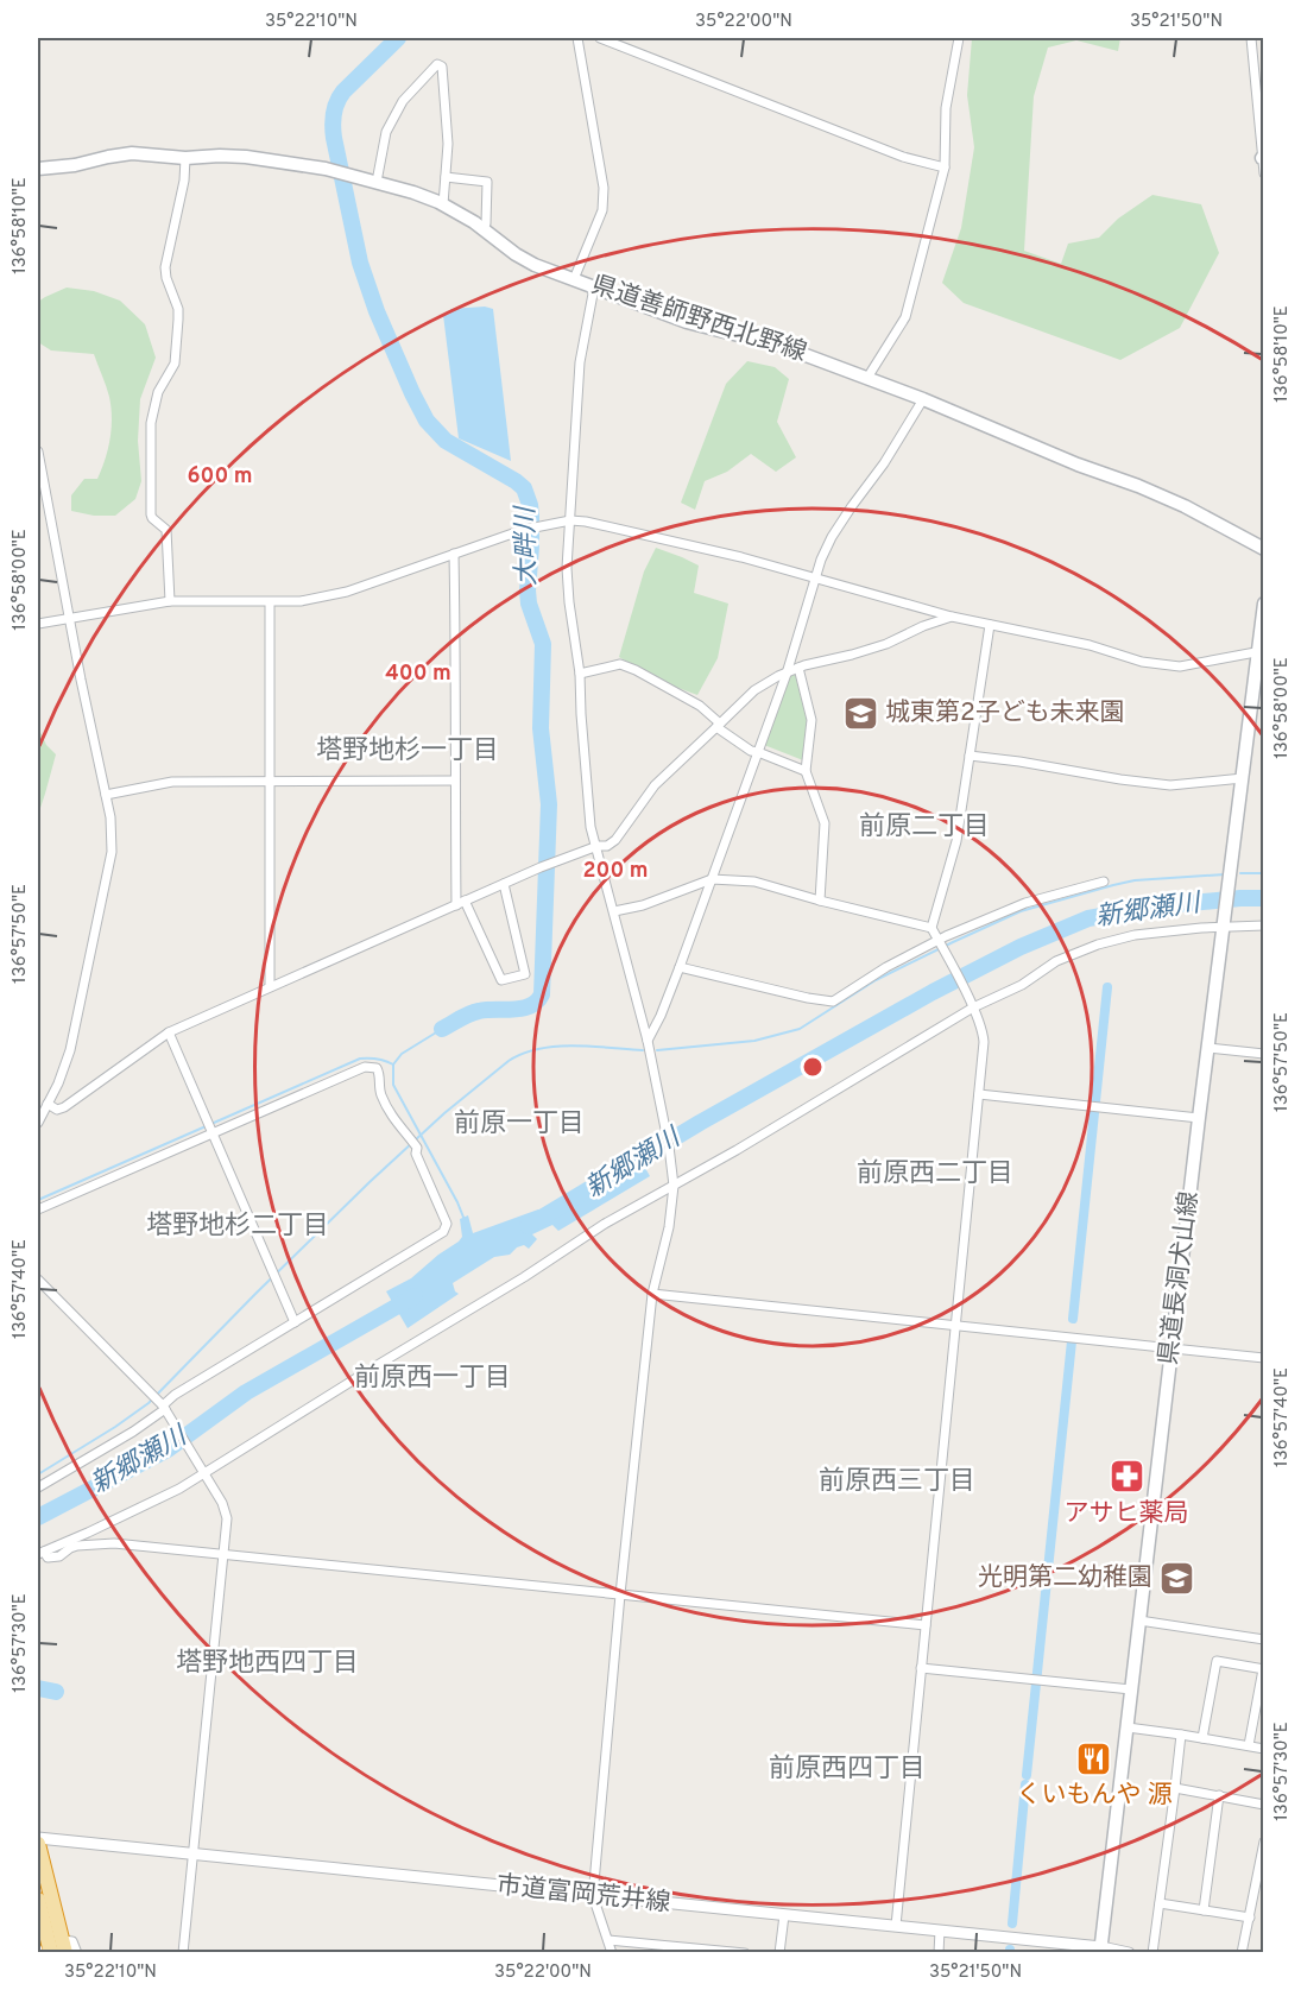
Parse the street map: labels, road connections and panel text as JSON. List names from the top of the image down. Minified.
{"streets":{"main road":["県道善師野西北野線","県道長洞犬山線"],"street":["市道富岡荒井線"]},"crossings":[["県道長洞犬山線","市道富岡荒井線"]],"districts":["塔野地杉一丁目","前原二丁目","前原一丁目","前原西二丁目","塔野地杉二丁目","前原西一丁目","前原西三丁目","塔野地西四丁目","前原西四丁目"],"water":["大畔川","新郷瀬川"],"places":{"school or university":["城東第2子ども未来園","光明第二幼稚園"],"pharmacy":["アサヒ薬局"],"restaurant":["くいもんや 源"]},"coordinates":["35°22'10\"N","35°22'00\"N","35°21'50\"N","136°58'10\"E","136°58'00\"E","136°57'50\"E","136°57'40\"E","136°57'30\"E"],"rings":["600 m","400 m","200 m"]}
